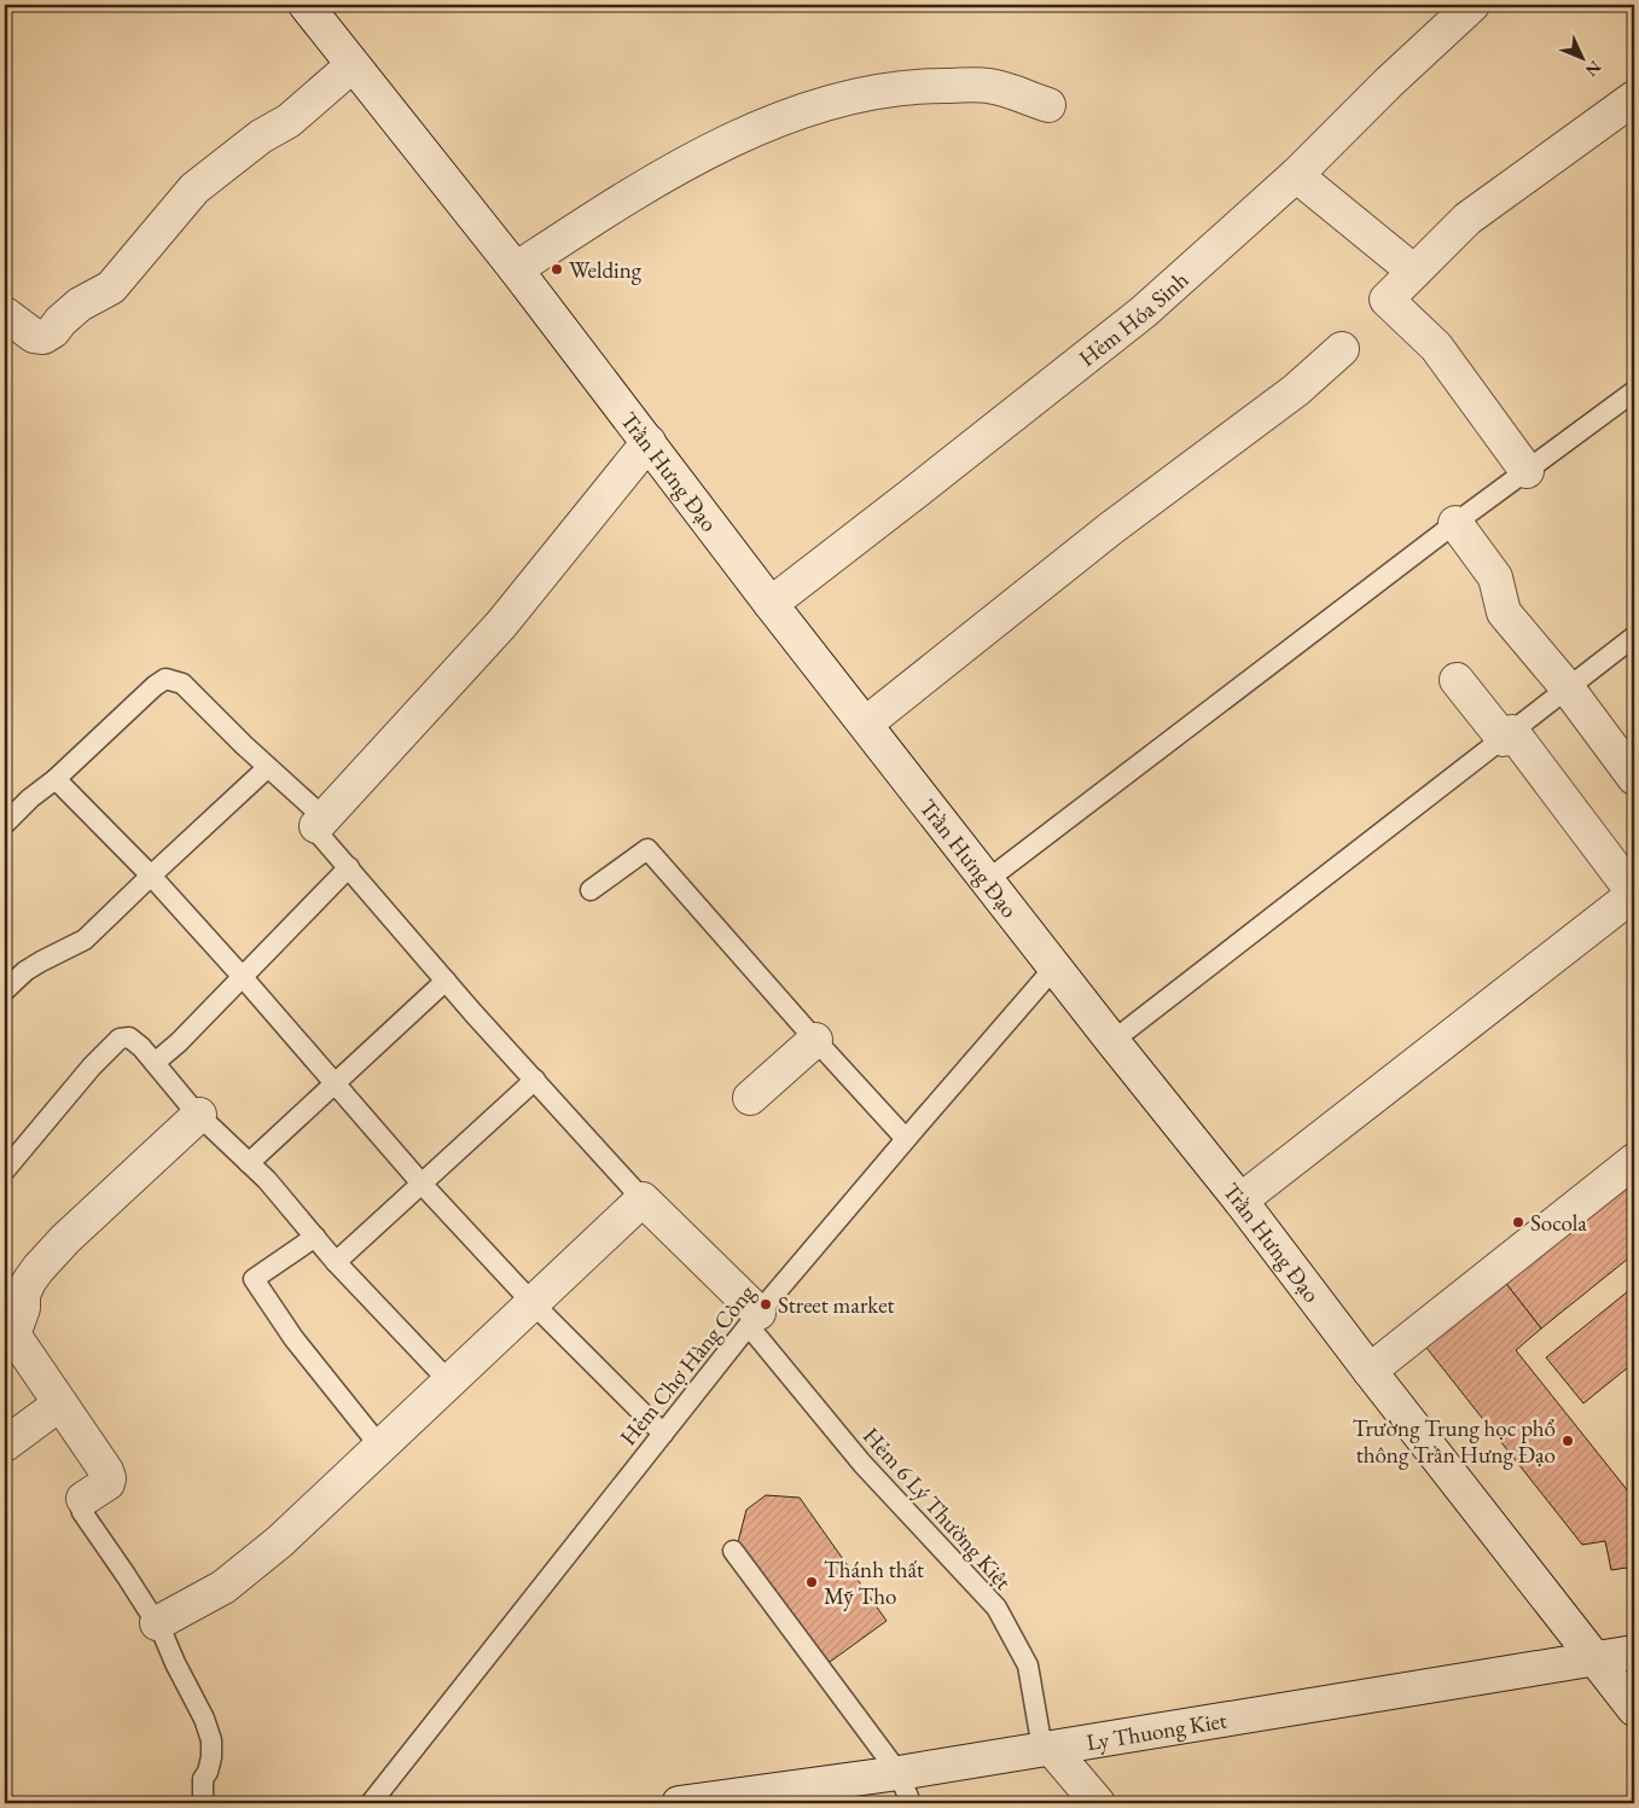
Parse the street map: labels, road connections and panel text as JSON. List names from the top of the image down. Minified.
{"streets":{"street":["Hẻm Hóa Sinh","Trần Hưng Đạo","Ly Thuong Kiet"],"lane":["Hẻm Chợ Hàng Còng","Hẻm 6 Lý Thường Kiệt"]},"crossings":[["Hẻm Hóa Sinh","Trần Hưng Đạo"],["Trần Hưng Đạo","Hẻm Chợ Hàng Còng"],["Trần Hưng Đạo","Ly Thuong Kiet"],["Hẻm Chợ Hàng Còng","Hẻm 6 Lý Thường Kiệt"],["Hẻm 6 Lý Thường Kiệt","Ly Thuong Kiet"]],"places":["Welding","Socola","Street market","Trường Trung học phổ thông Trần Hưng Đạo","Thánh thất Mỹ Tho"],"north":"bottom right"}
